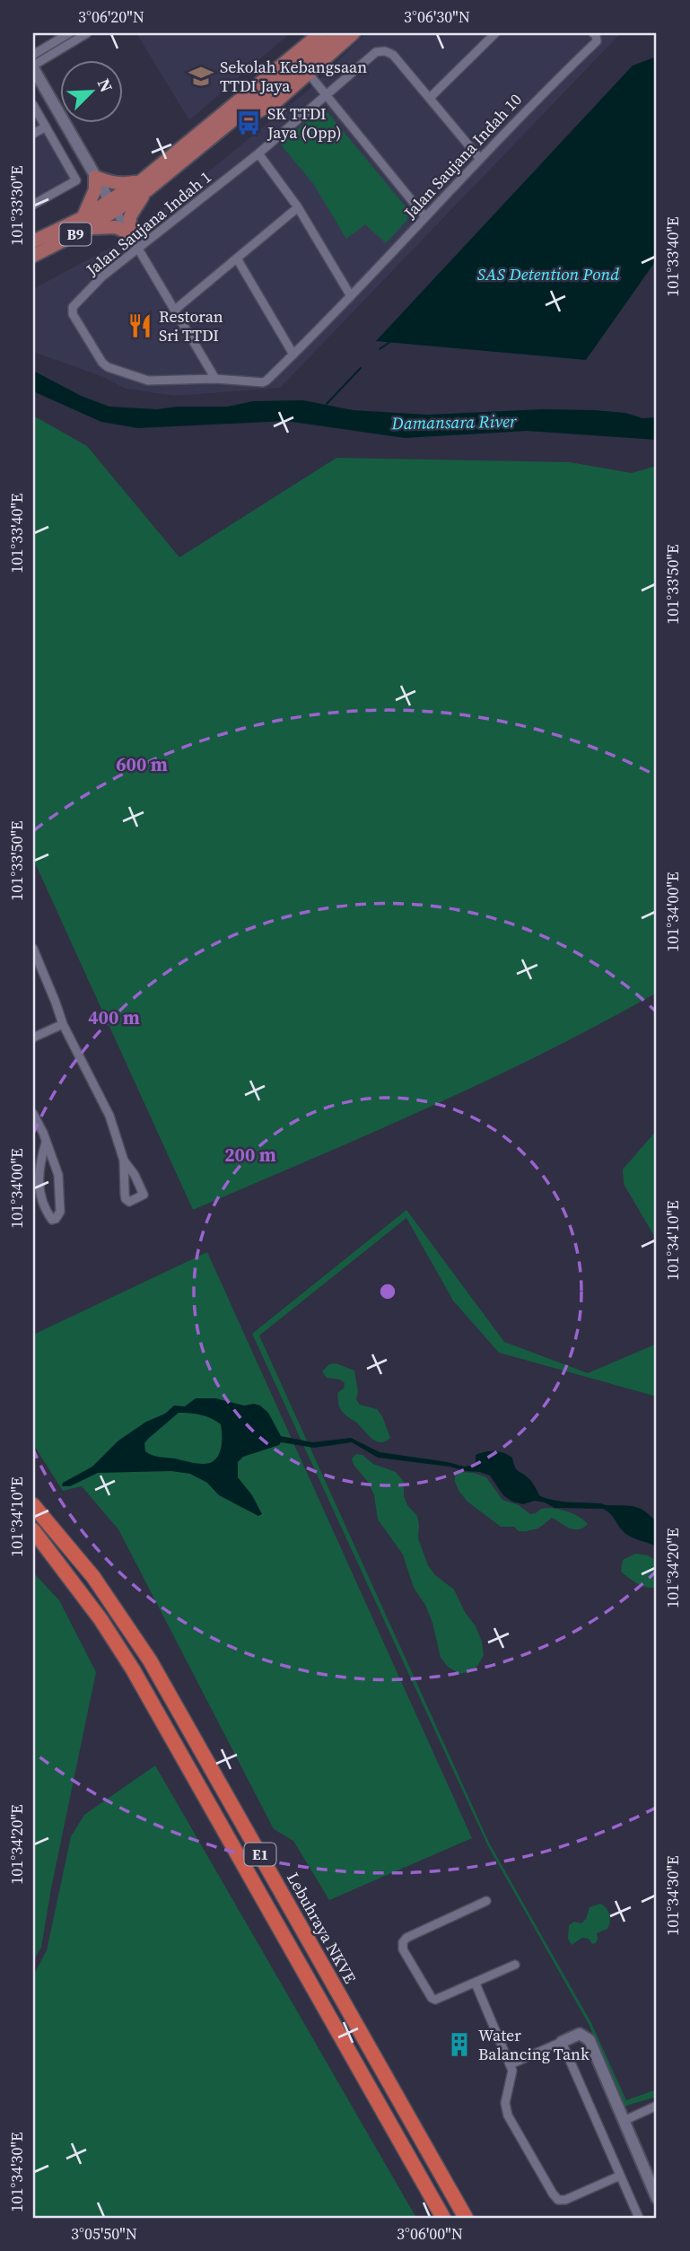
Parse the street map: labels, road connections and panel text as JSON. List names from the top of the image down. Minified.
{"streets":{"highway":["E1","Lebuhraya NKVE"],"main road":["B9"],"street":["Jalan Saujana Indah 10","Jalan Saujana Indah 1"]},"crossings":[["Jalan Saujana Indah 10","Jalan Saujana Indah 1"]],"water":["SAS Detention Pond","Damansara River"],"places":{"school or university":["Sekolah Kebangsaan TTDI Jaya"],"bus stop":["SK TTDI Jaya (Opp)"],"restaurant":["Restoran Sri TTDI"],"building":["Water Balancing Tank"]},"north":"top right","coordinates":["3°06'20\"N","3°06'30\"N","101°33'30\"E","101°33'40\"E","101°33'50\"E","101°34'00\"E","101°34'10\"E","101°34'20\"E","101°34'30\"E","3°05'50\"N","3°06'00\"N"],"rings":["600 m","400 m","200 m"]}
